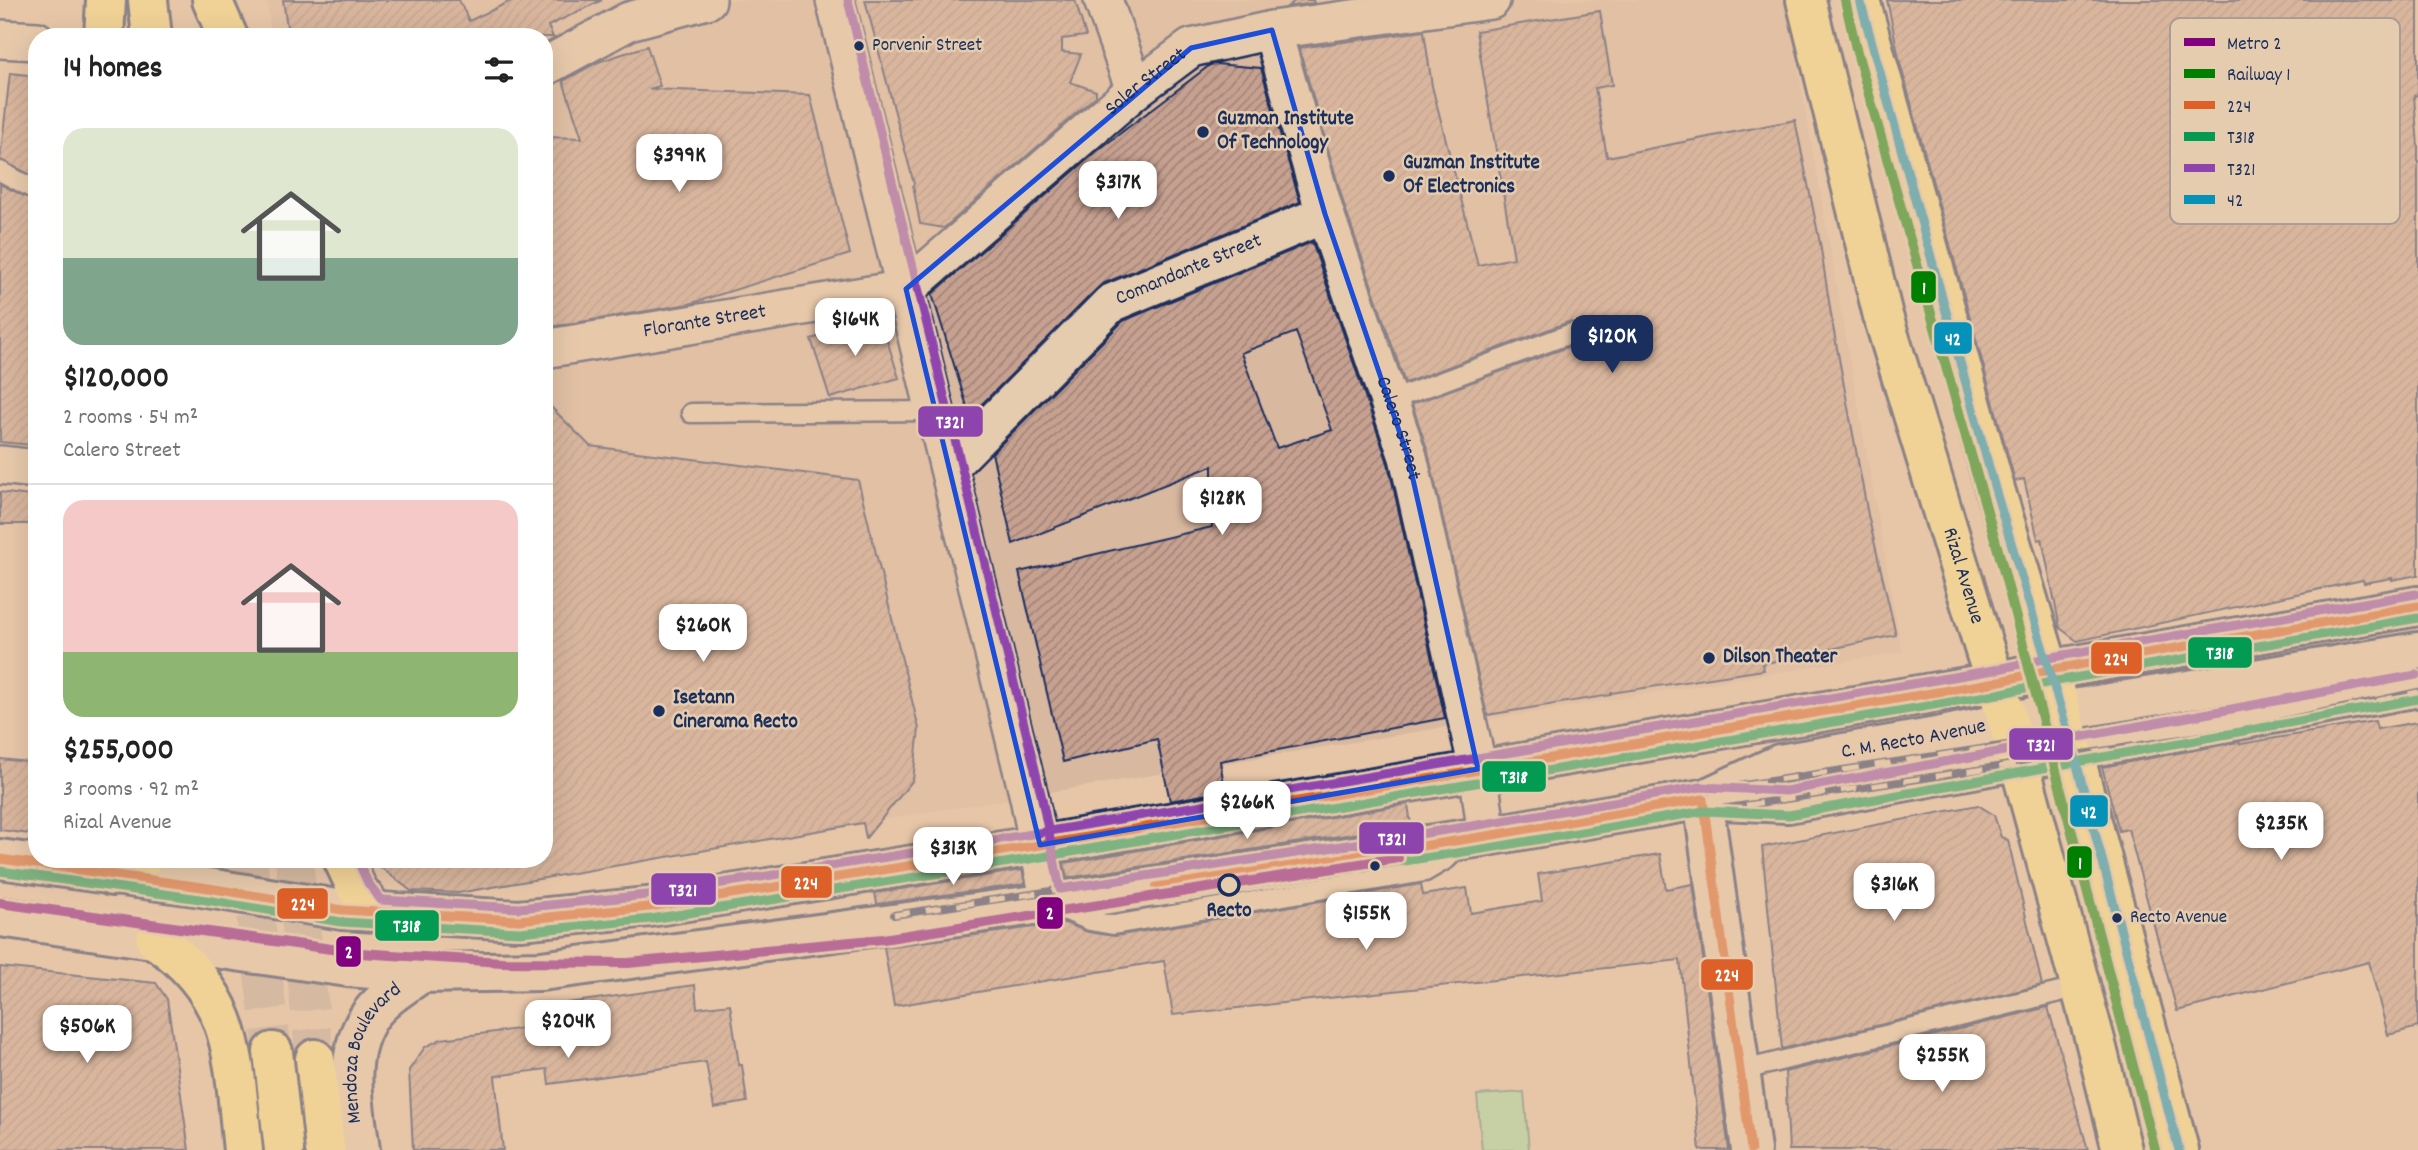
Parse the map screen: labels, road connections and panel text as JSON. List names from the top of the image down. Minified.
{"streets":{"main road":["Rizal Avenue","C. M. Recto Avenue","Mendoza Boulevard"],"street":["Soler Street","Comandante Street","Florante Street","Calero Street"]},"crossings":[["Soler Street","Florante Street"],["Soler Street","Calero Street"],["Comandante Street","Calero Street"],["Calero Street","C. M. Recto Avenue"],["Rizal Avenue","C. M. Recto Avenue"],["C. M. Recto Avenue","Mendoza Boulevard"]],"places":["Porvenir Street","Guzman Institute Of Technology","Guzman Institute Of Electronics","Dilson Theater","Isetann Cinerama Recto","Recto","Recto Avenue"],"lines":["rail line 1","transit line T321","transit line 42","transit line 224","transit line T318","metro line 2"],"legend":["Metro 2","Railway 1","224","T318","T321","42"],"page":{"heading":"14 homes","list":[{"name":"$120,000","note":"2 rooms · 54 m² · Calero Street"},{"name":"$255,000","note":"3 rooms · 92 m² · Rizal Avenue"}],"price":["$399K","$317K","$164K","$120K","$128K","$260K","$266K","$235K","$313K","$316K","$155K","$204K","$506K","$255K"]}}
